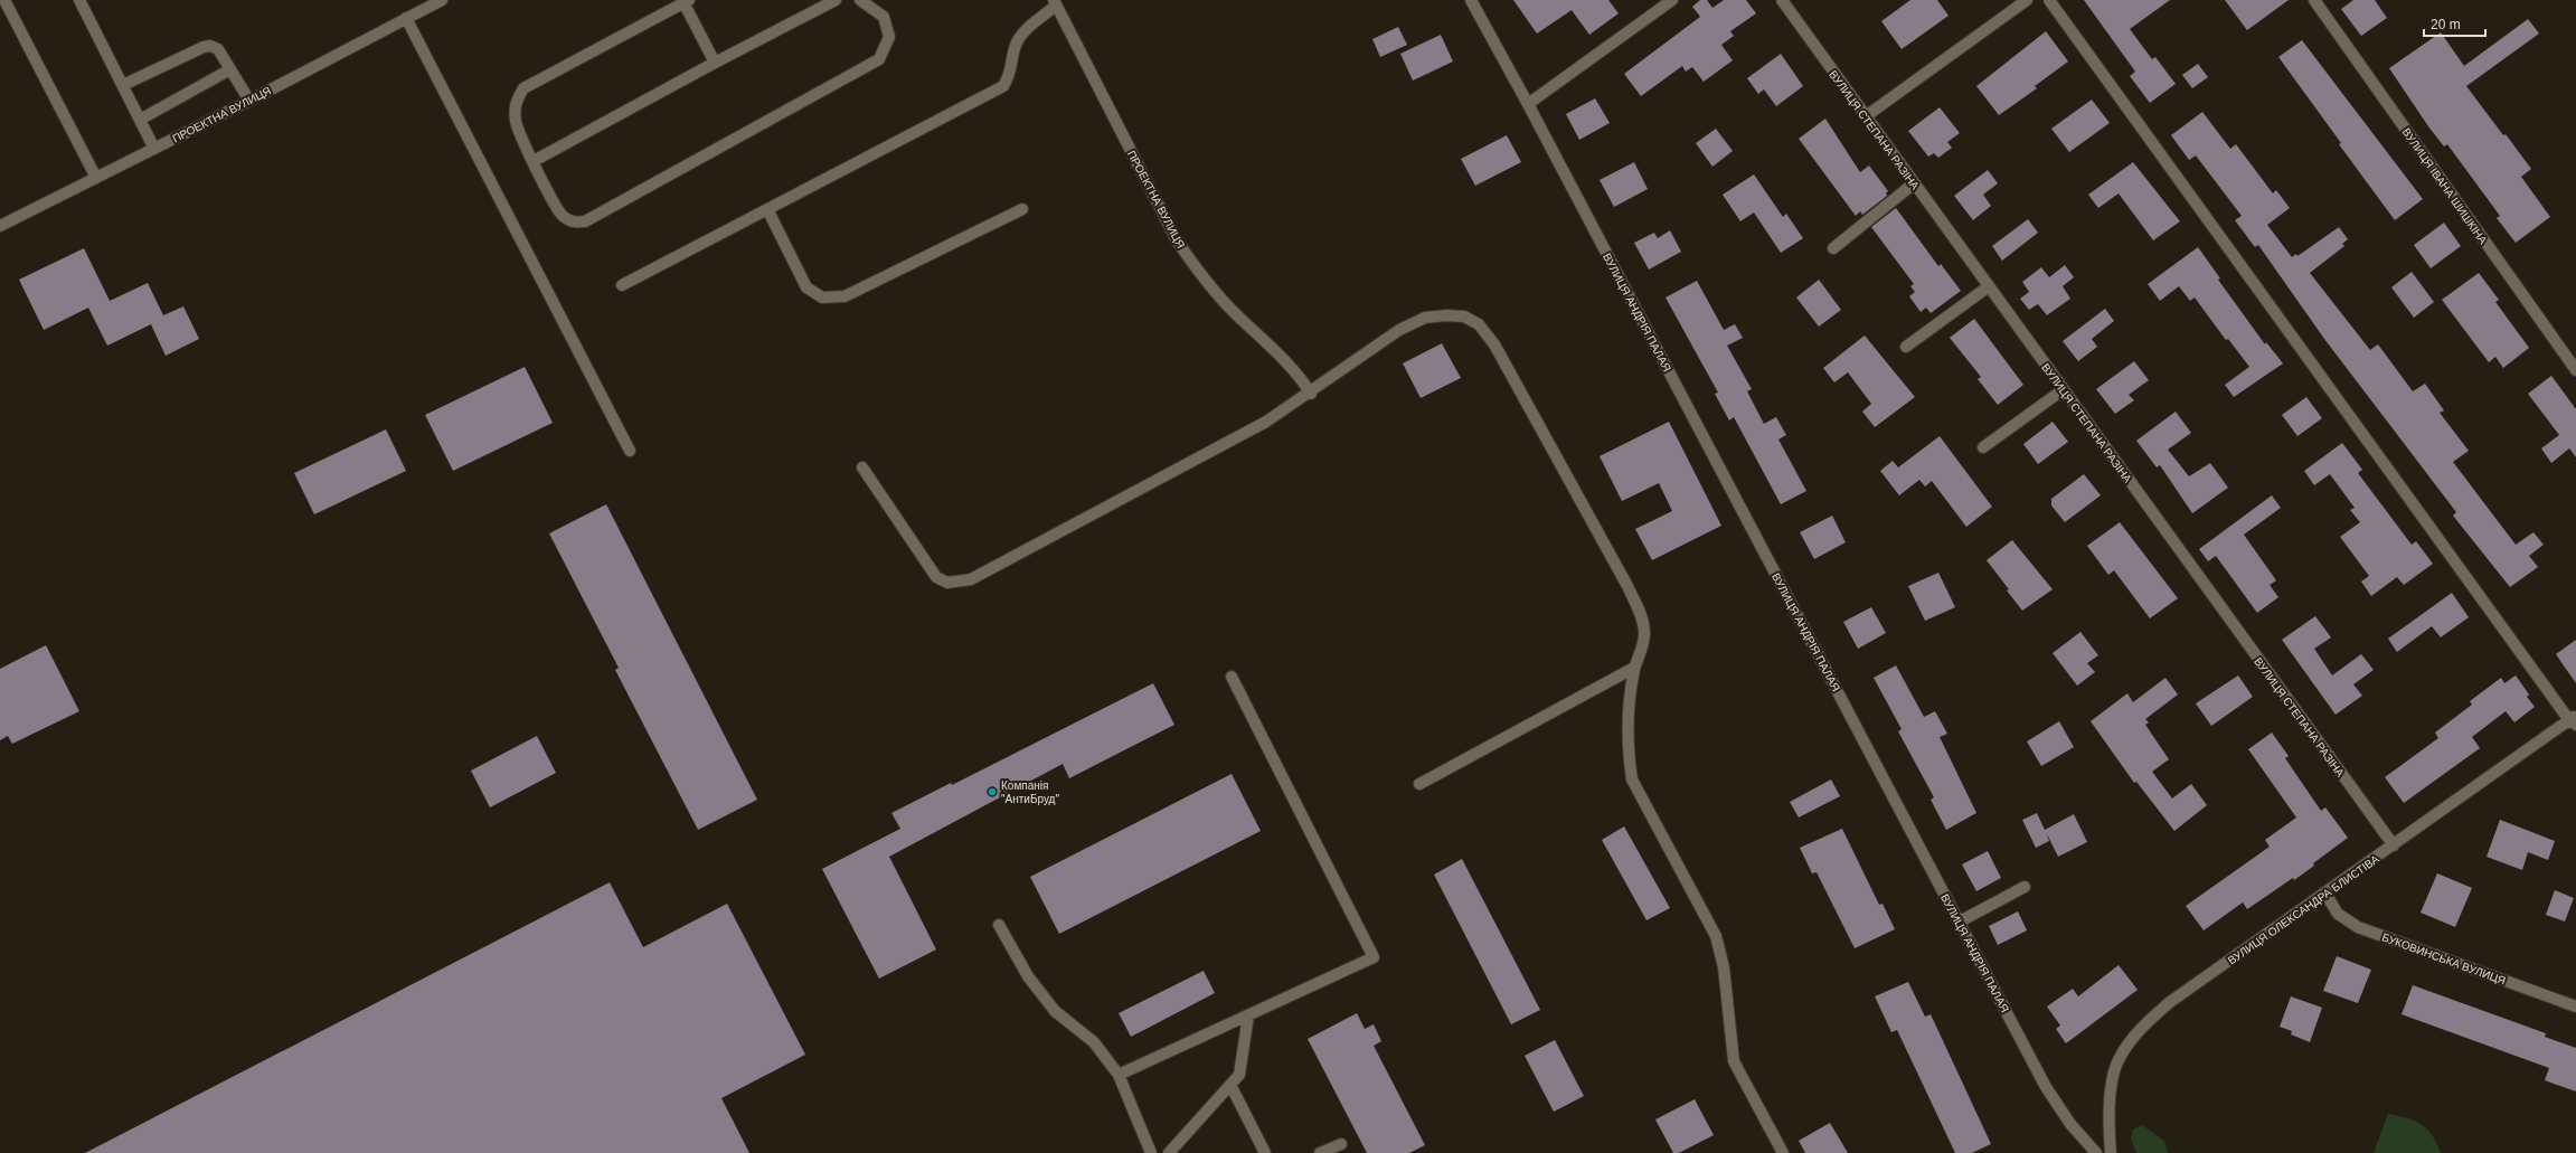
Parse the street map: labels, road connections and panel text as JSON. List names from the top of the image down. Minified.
{"streets":{"street":["ПРОЕКТНА ВУЛИЦЯ","ВУЛИЦЯ СТЕПАНА РАЗІНА","ВУЛИЦЯ ІВАНА ШИШКІНА","ВУЛИЦЯ АНДРІЯ ПАЛАЯ","ВУЛИЦЯ ОЛЕКСАНДРА БЛИСТІВА","БУКОВИНСЬКА ВУЛИЦЯ"]},"crossings":[["ВУЛИЦЯ СТЕПАНА РАЗІНА","ВУЛИЦЯ ОЛЕКСАНДРА БЛИСТІВА"],["ВУЛИЦЯ ОЛЕКСАНДРА БЛИСТІВА","БУКОВИНСЬКА ВУЛИЦЯ"]],"places":["Компанія \"АнтиБруд\""],"scale_bar":"20 m"}
